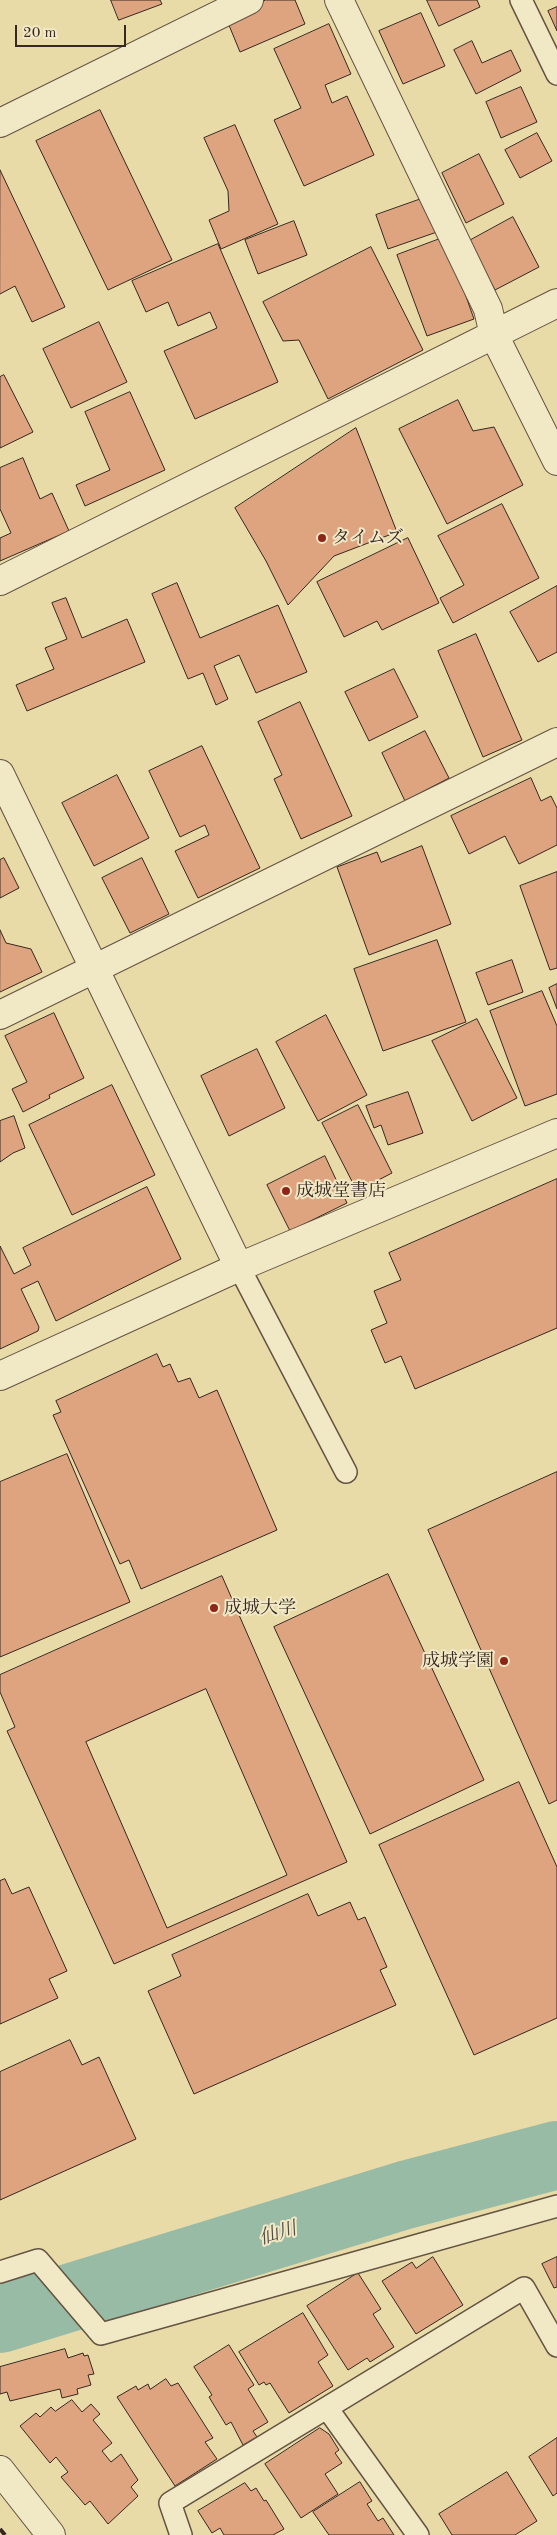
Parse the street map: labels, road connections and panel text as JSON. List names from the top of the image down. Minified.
{"water":["仙川"],"places":["タイムズ","成城堂書店","成城大学","成城学園"],"scale_bar":"20 m"}
